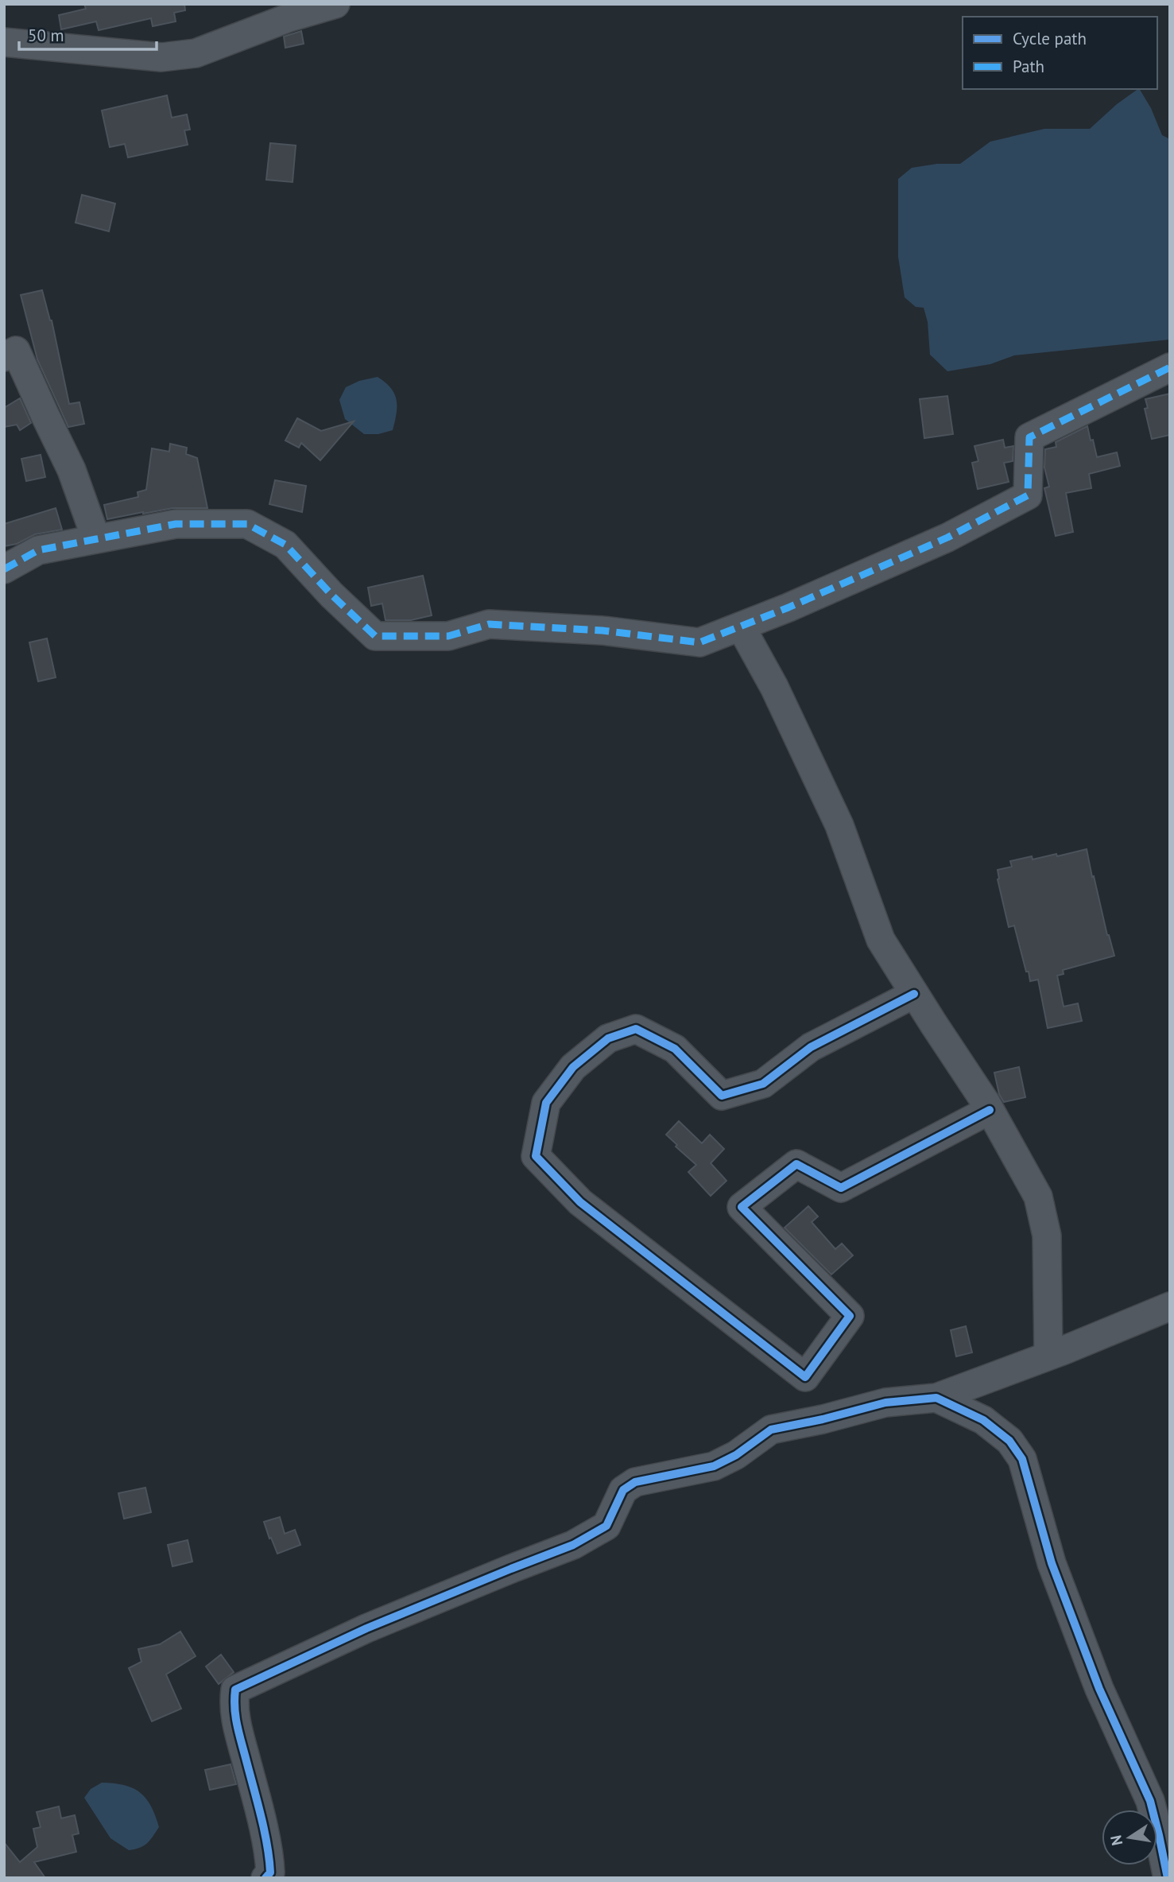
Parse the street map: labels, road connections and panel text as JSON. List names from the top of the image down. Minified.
{"legend":["Cycle path","Path"],"scale_bar":"50 m","north":"left"}
